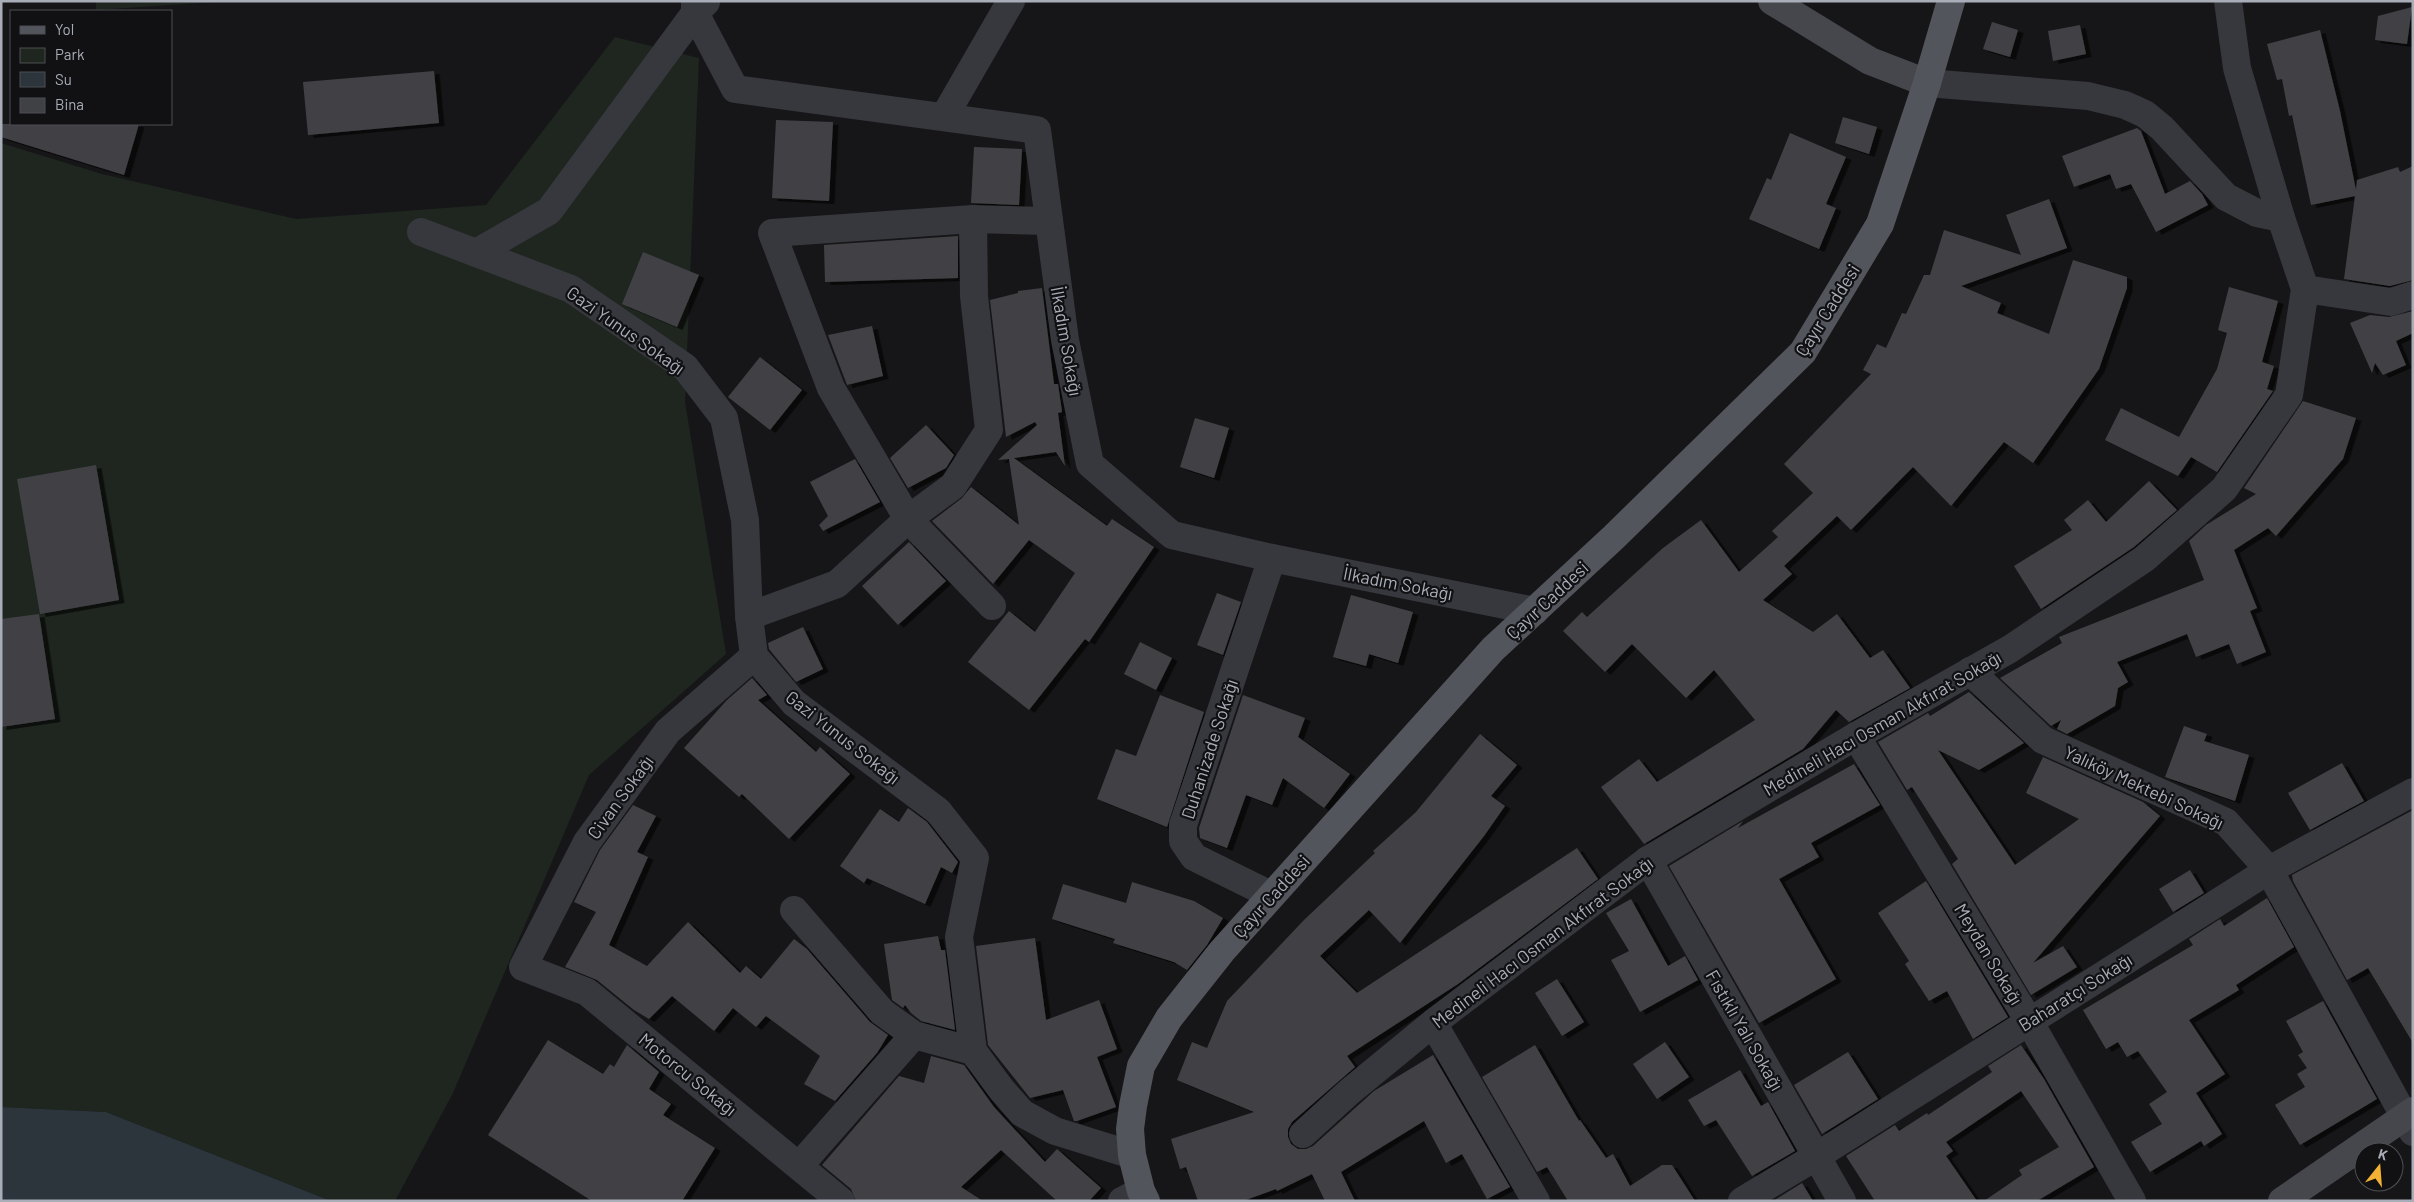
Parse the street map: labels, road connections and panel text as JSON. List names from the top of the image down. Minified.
{"streets":{"main road":["Çayır Caddesi"],"street":["Gazi Yunus Sokağı","İlkadım Sokağı","Medineli Hacı Osman Akfırat Sokağı","Duhanizade Sokağı","Yalıköy Mektebi Sokağı","Civan Sokağı","Meydan Sokağı","Baharatçı Sokağı","Fıstıklı Yalı Sokağı","Motorcu Sokağı"]},"crossings":[["Çayır Caddesi","Gazi Yunus Sokağı"],["Çayır Caddesi","İlkadım Sokağı"],["Çayır Caddesi","Duhanizade Sokağı"],["Gazi Yunus Sokağı","Civan Sokağı"],["İlkadım Sokağı","Duhanizade Sokağı"],["Medineli Hacı Osman Akfırat Sokağı","Yalıköy Mektebi Sokağı"],["Medineli Hacı Osman Akfırat Sokağı","Meydan Sokağı"],["Medineli Hacı Osman Akfırat Sokağı","Fıstıklı Yalı Sokağı"],["Yalıköy Mektebi Sokağı","Baharatçı Sokağı"],["Civan Sokağı","Motorcu Sokağı"],["Meydan Sokağı","Baharatçı Sokağı"],["Baharatçı Sokağı","Fıstıklı Yalı Sokağı"]],"legend":["Yol","Park","Su","Bina"],"north":"top"}
